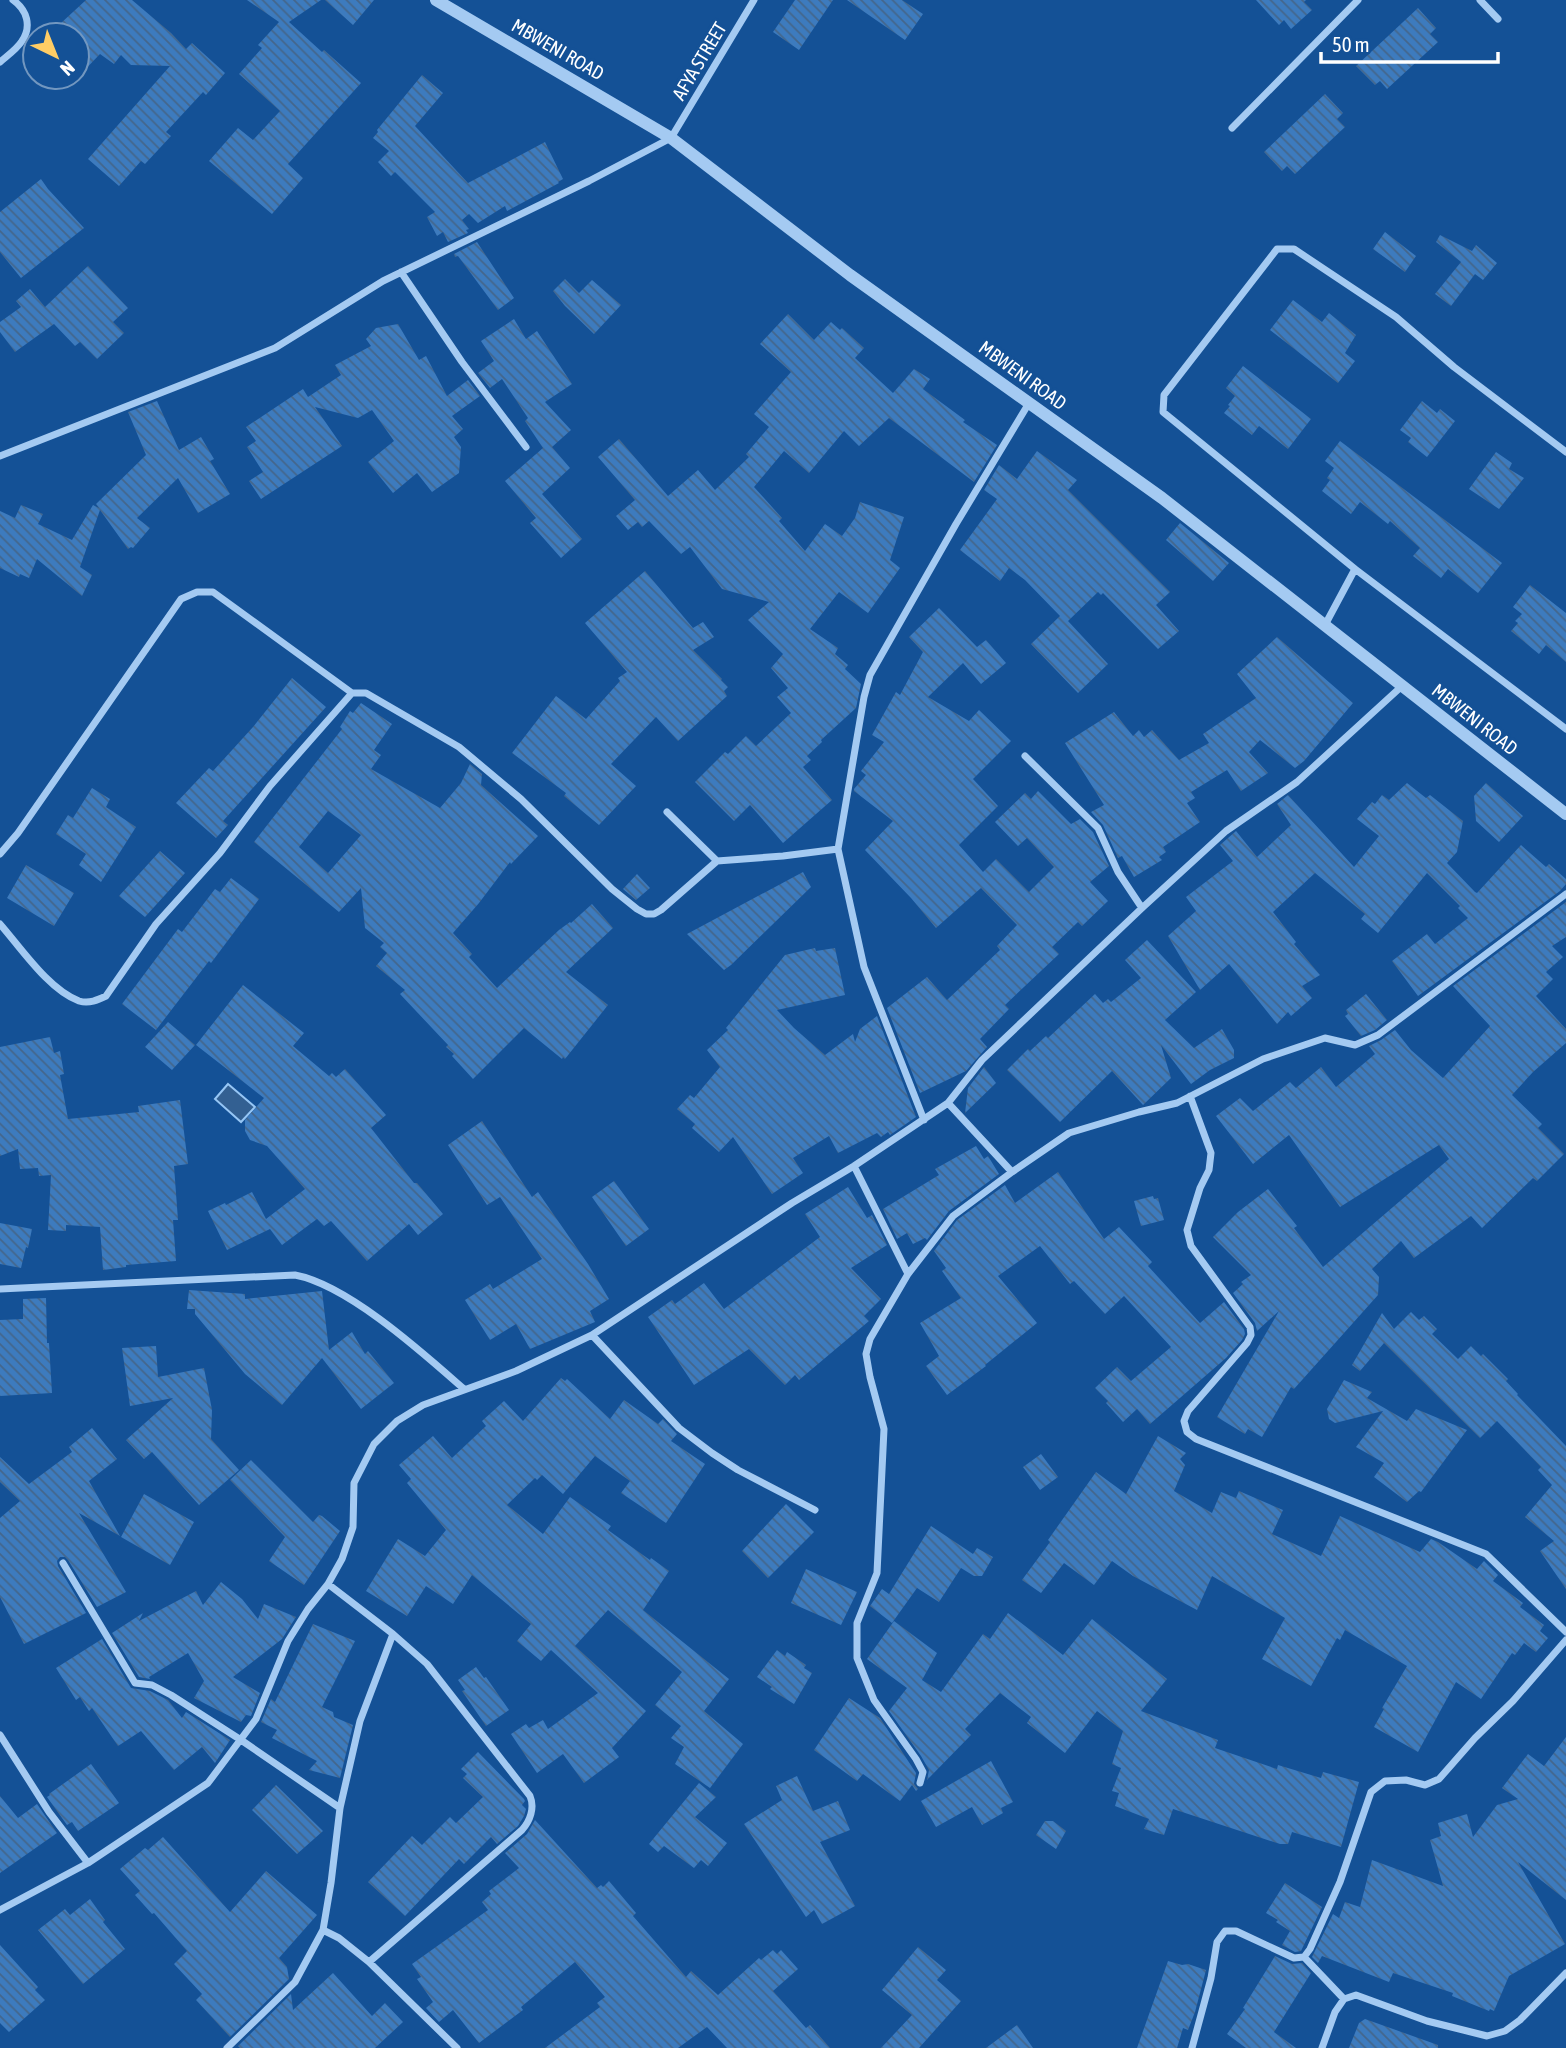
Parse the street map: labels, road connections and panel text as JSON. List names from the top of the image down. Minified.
{"streets":{"street":["MBWENI ROAD","AFYA STREET"]},"crossings":[["MBWENI ROAD","AFYA STREET"]],"scale_bar":"50 m","north":"bottom right"}
